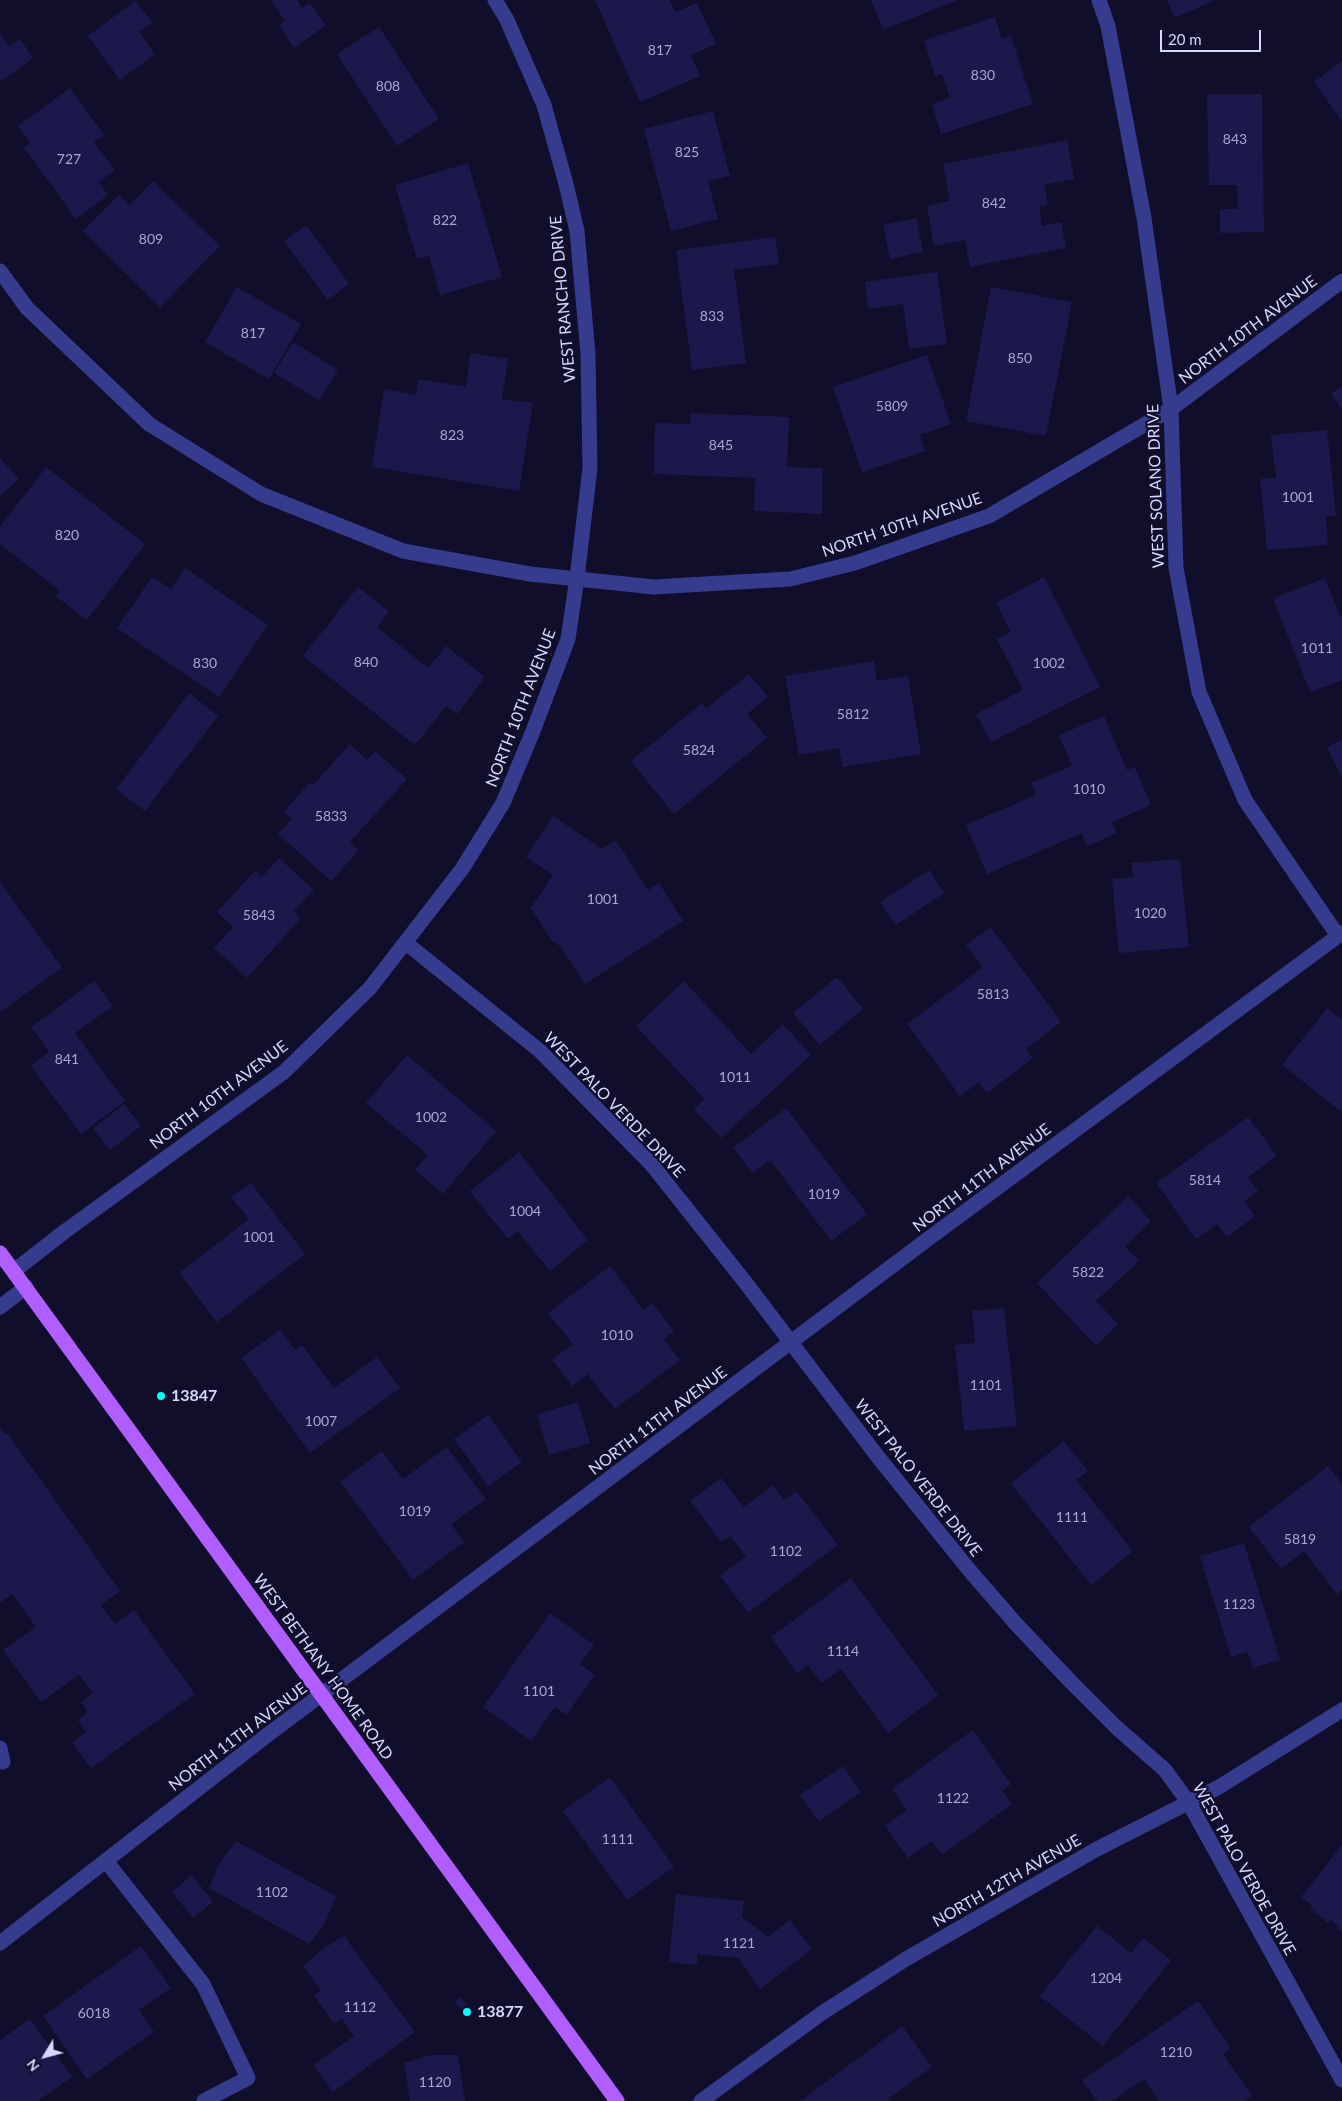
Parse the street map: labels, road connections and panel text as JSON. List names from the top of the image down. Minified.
{"streets":{"main road":["WEST BETHANY HOME ROAD"],"street":["WEST RANCHO DRIVE","NORTH 10TH AVENUE","WEST SOLANO DRIVE","WEST PALO VERDE DRIVE","NORTH 11TH AVENUE","NORTH 12TH AVENUE"]},"crossings":[["WEST RANCHO DRIVE","NORTH 10TH AVENUE"],["NORTH 10TH AVENUE","WEST SOLANO DRIVE"],["NORTH 10TH AVENUE","WEST PALO VERDE DRIVE"],["NORTH 10TH AVENUE","WEST BETHANY HOME ROAD"],["WEST SOLANO DRIVE","NORTH 11TH AVENUE"],["WEST PALO VERDE DRIVE","NORTH 11TH AVENUE"],["WEST PALO VERDE DRIVE","NORTH 12TH AVENUE"],["NORTH 11TH AVENUE","WEST BETHANY HOME ROAD"]],"places":["13847","13877"],"house_numbers":["817","830","808","843","825","727","842","822","809","833","817","850","5809","823","845","1001","820","1011","840","830","1002","5812","5824","1010","5833","1001","1020","5843","5813","841","1011","1002","5814","1019","1004","1001","5822","1010","1101","1007","1019","1111","5819","1102","1123","1114","1101","1122","1111","1102","1121","1204","1112","6018","1210","1120"],"scale_bar":"20 m","north":"bottom left"}
